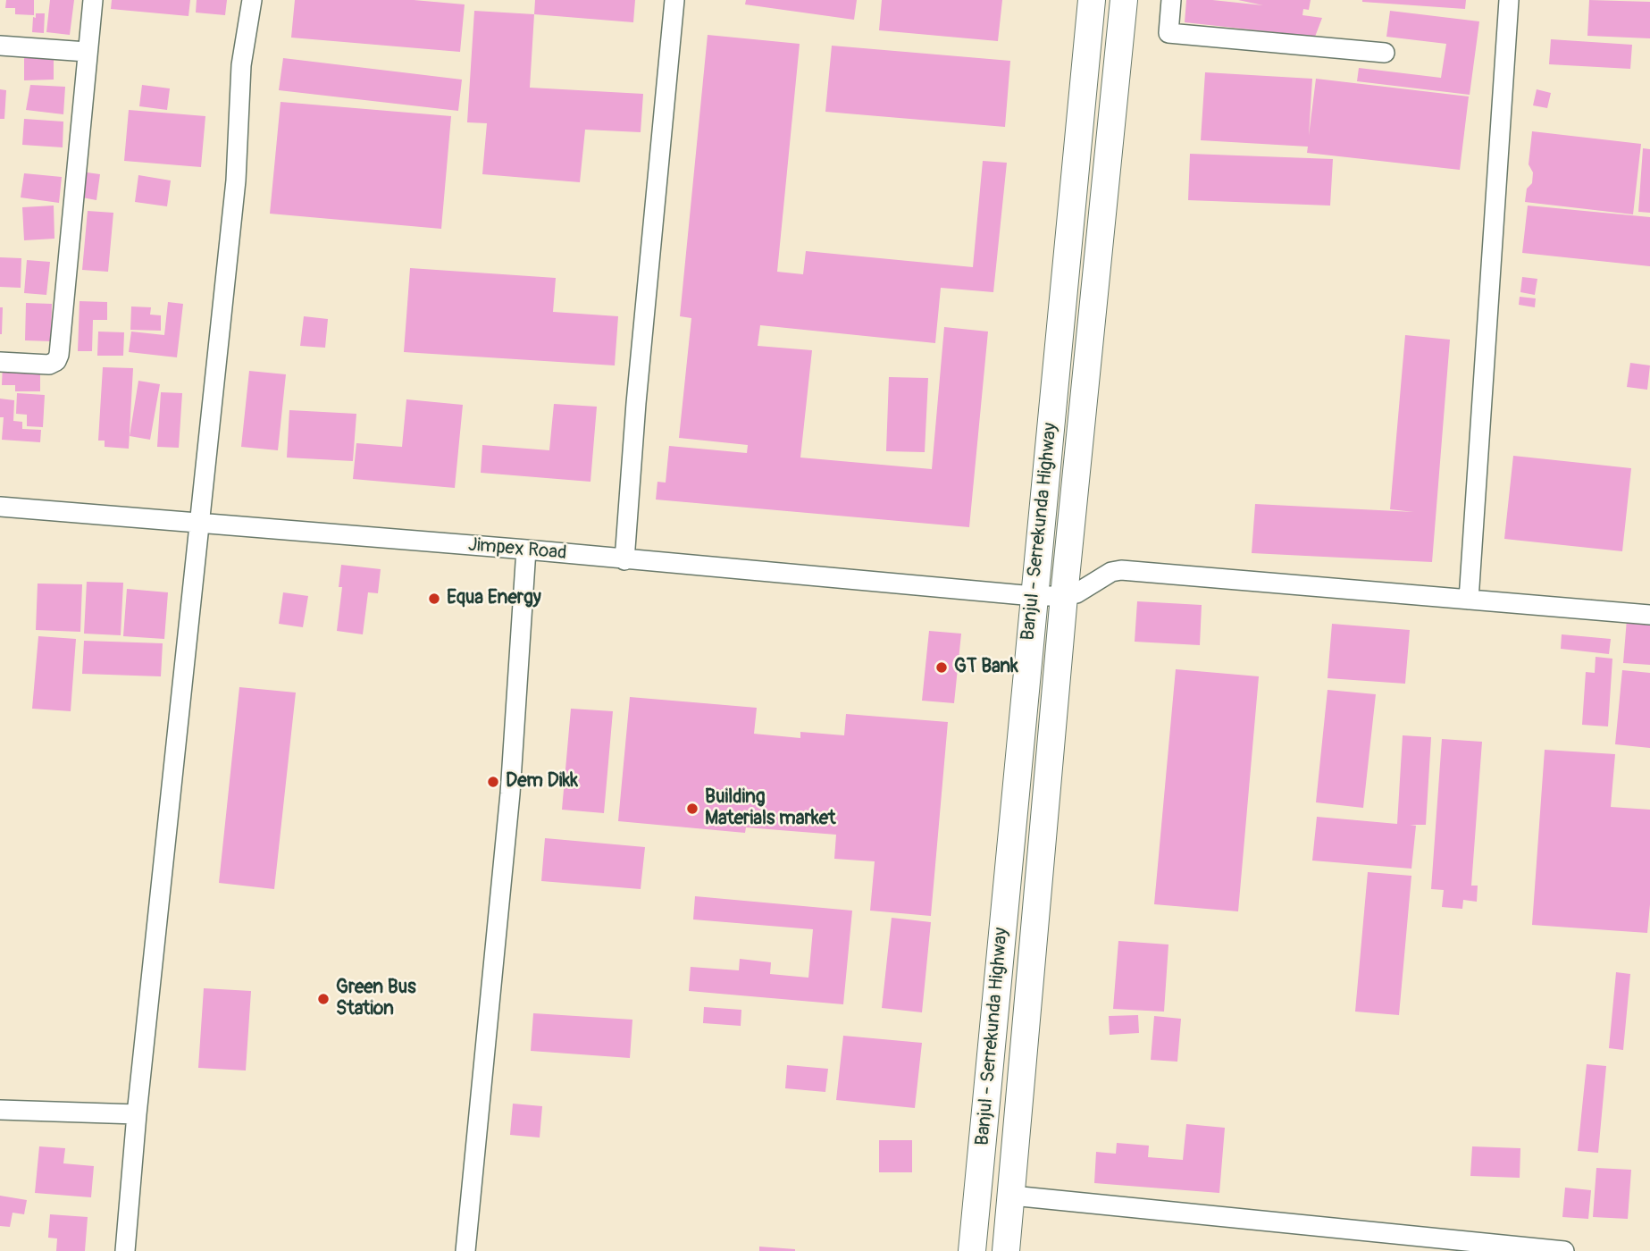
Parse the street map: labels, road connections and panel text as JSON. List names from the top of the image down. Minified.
{"streets":{"highway":["Banjul - Serrekunda Highway"],"street":["Jimpex Road"]},"crossings":[["Banjul - Serrekunda Highway","Jimpex Road"]],"places":["Equa Energy","GT Bank","Dem Dikk","Building Materials market","Green Bus Station"]}
